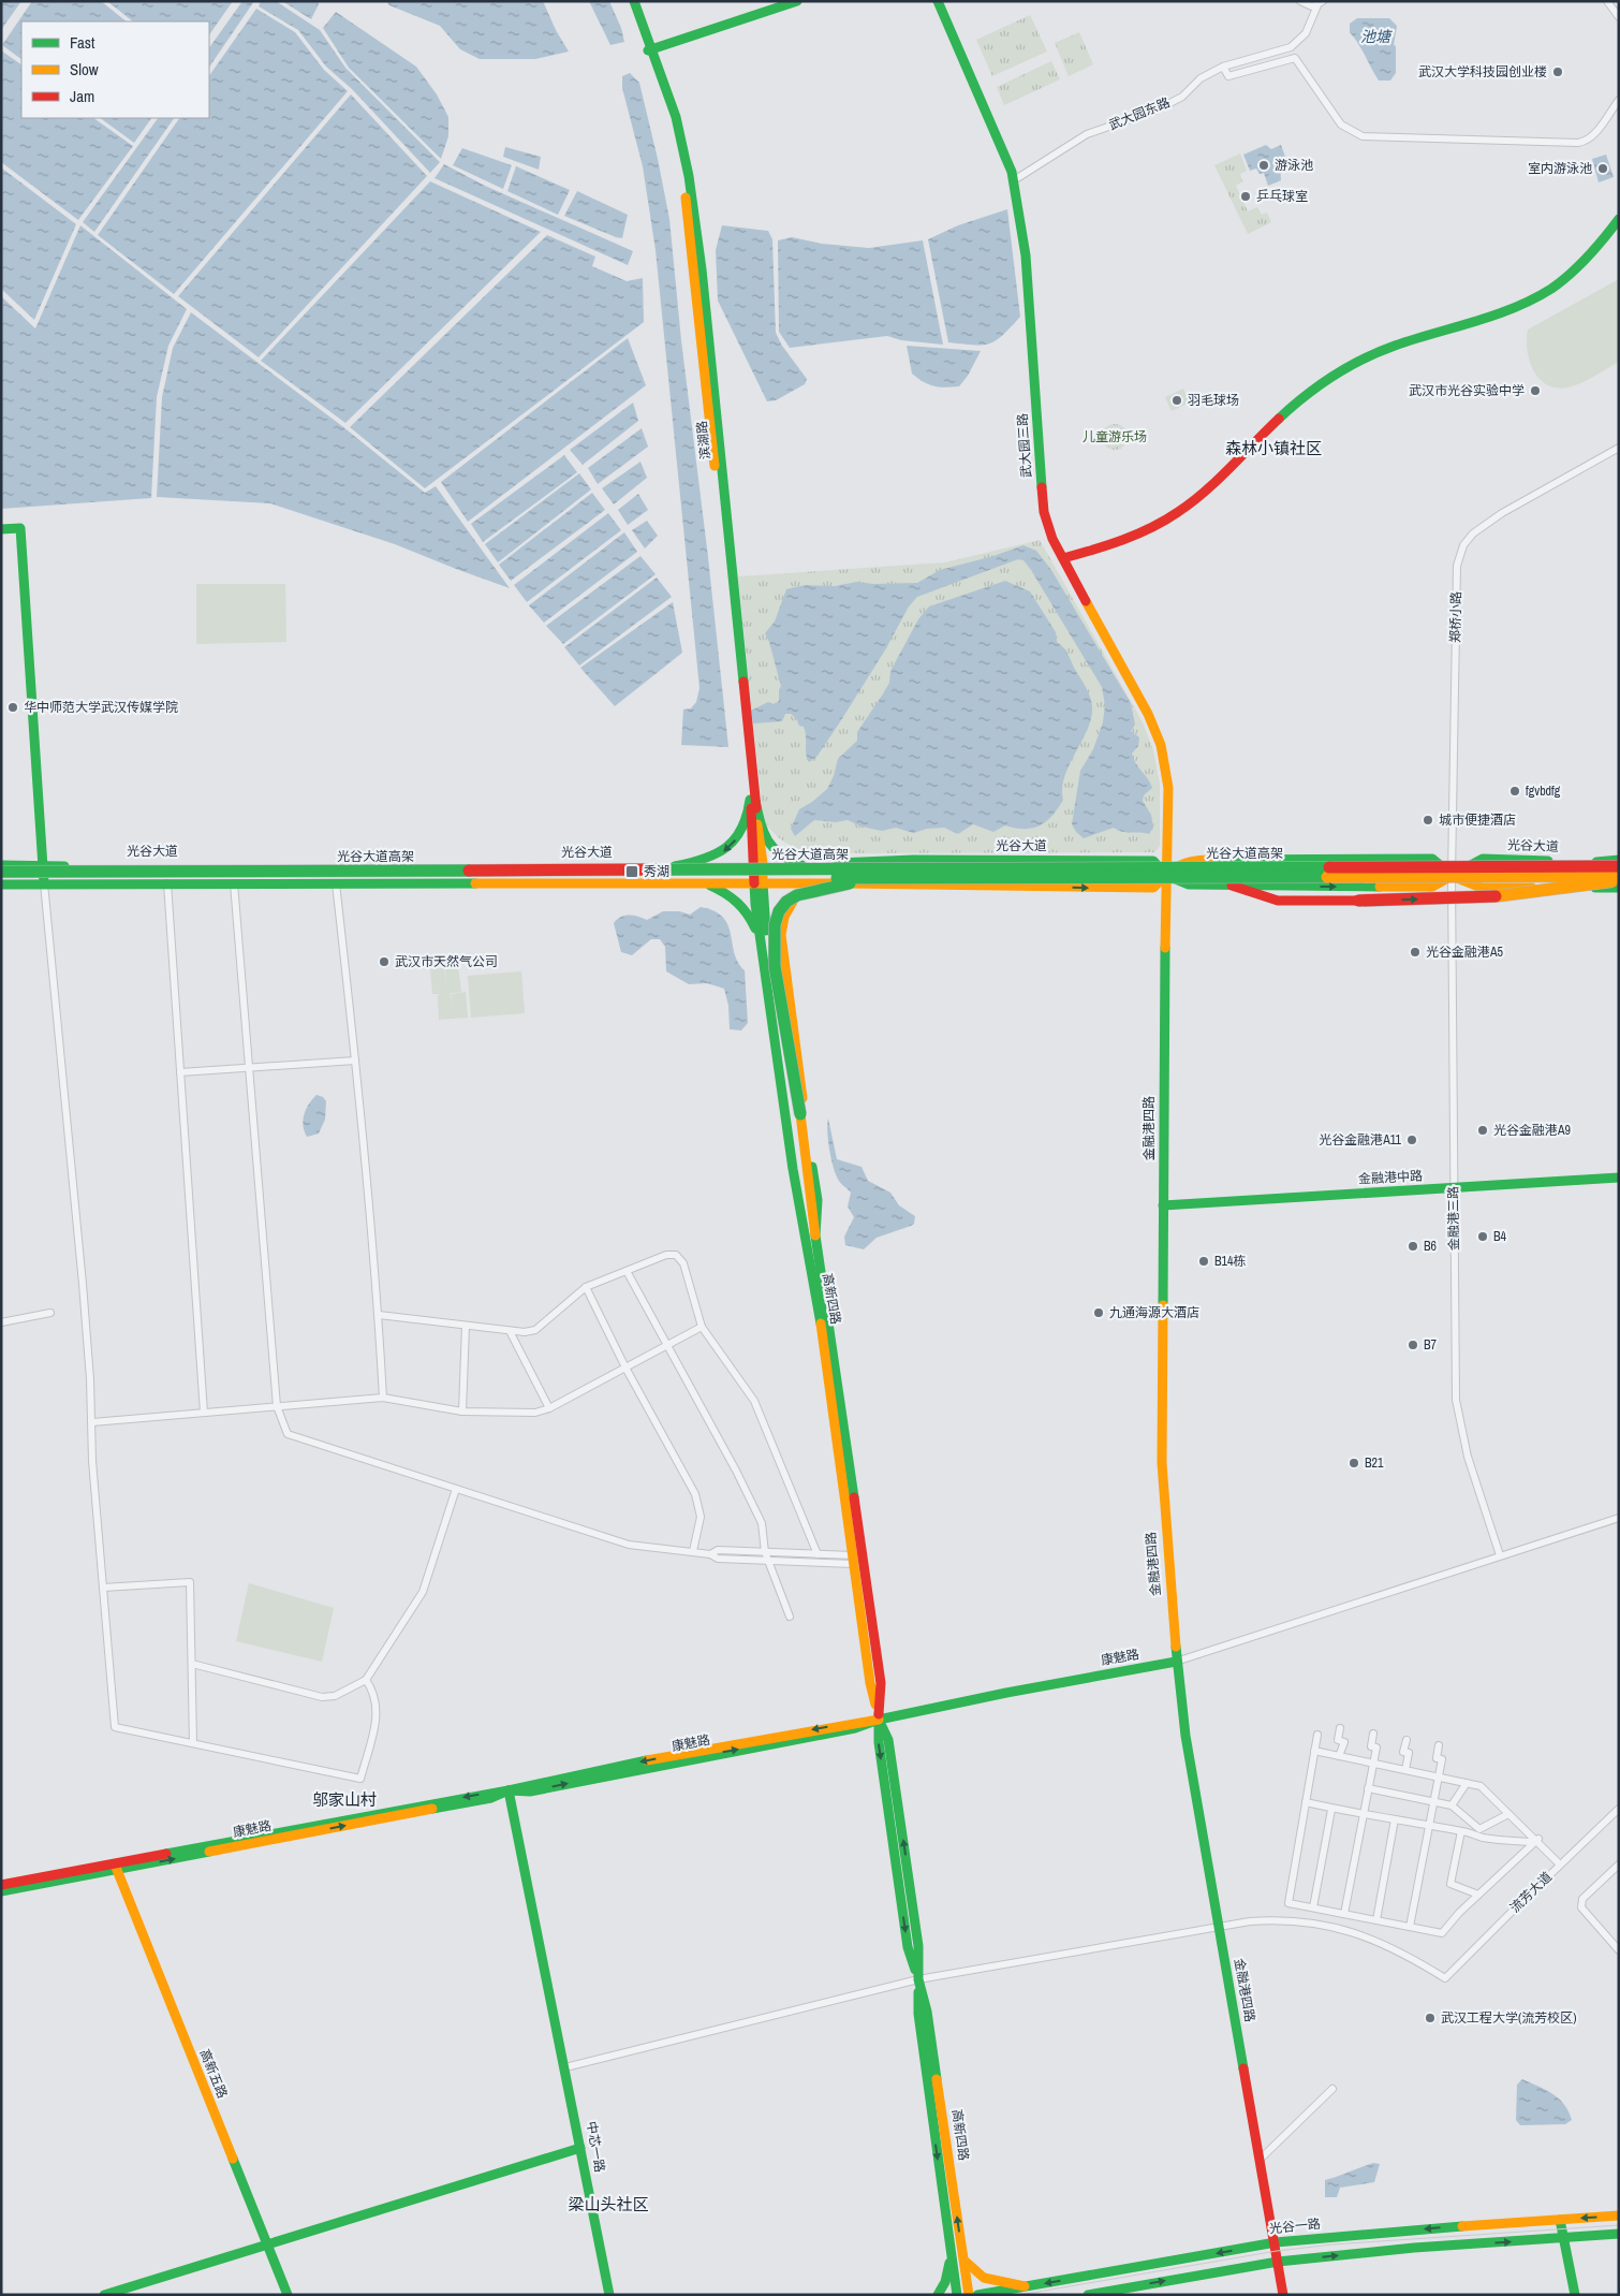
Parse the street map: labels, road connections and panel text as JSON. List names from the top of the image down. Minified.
{"streets":{"main road":["滨湖路","武大园三路","光谷大道","光谷大道高架","金融港四路","金融港中路","高新四路","康魅路","高新五路","中芯一路","光谷一路"],"street":["武大园东路","郑桥小路","金融港三路","流芳大道"]},"crossings":[["武大园东路","武大园三路"],["滨湖路","光谷大道"],["滨湖路","高新四路"],["武大园三路","光谷大道"],["武大园三路","金融港四路"],["郑桥小路","光谷大道"],["郑桥小路","金融港三路"],["光谷大道","光谷大道高架"],["光谷大道","金融港四路"],["光谷大道","金融港三路"],["金融港四路","金融港中路"],["金融港四路","康魅路"],["金融港四路","流芳大道"],["金融港四路","光谷一路"],["金融港中路","金融港三路"],["高新四路","康魅路"],["康魅路","高新五路"],["康魅路","中芯一路"]],"districts":["森林小镇社区","邬家山村","梁山头社区"],"water":["池塘"],"parks":["儿童游乐场"],"places":{"other":["武汉大学科技园创业楼","游泳池","室内游泳池","乒乓球室","武汉市光谷实验中学","羽毛球场","华中师范大学武汉传媒学院","fgvbdfg","城市便捷酒店","光谷金融港A5","武汉市天然气公司","光谷金融港A9","光谷金融港A11","B4","B6","B14栋","九通海源大酒店","B7","B21","武汉工程大学(流芳校区)"],"transit":["秀湖"]},"legend":["Fast","Slow","Jam"]}
